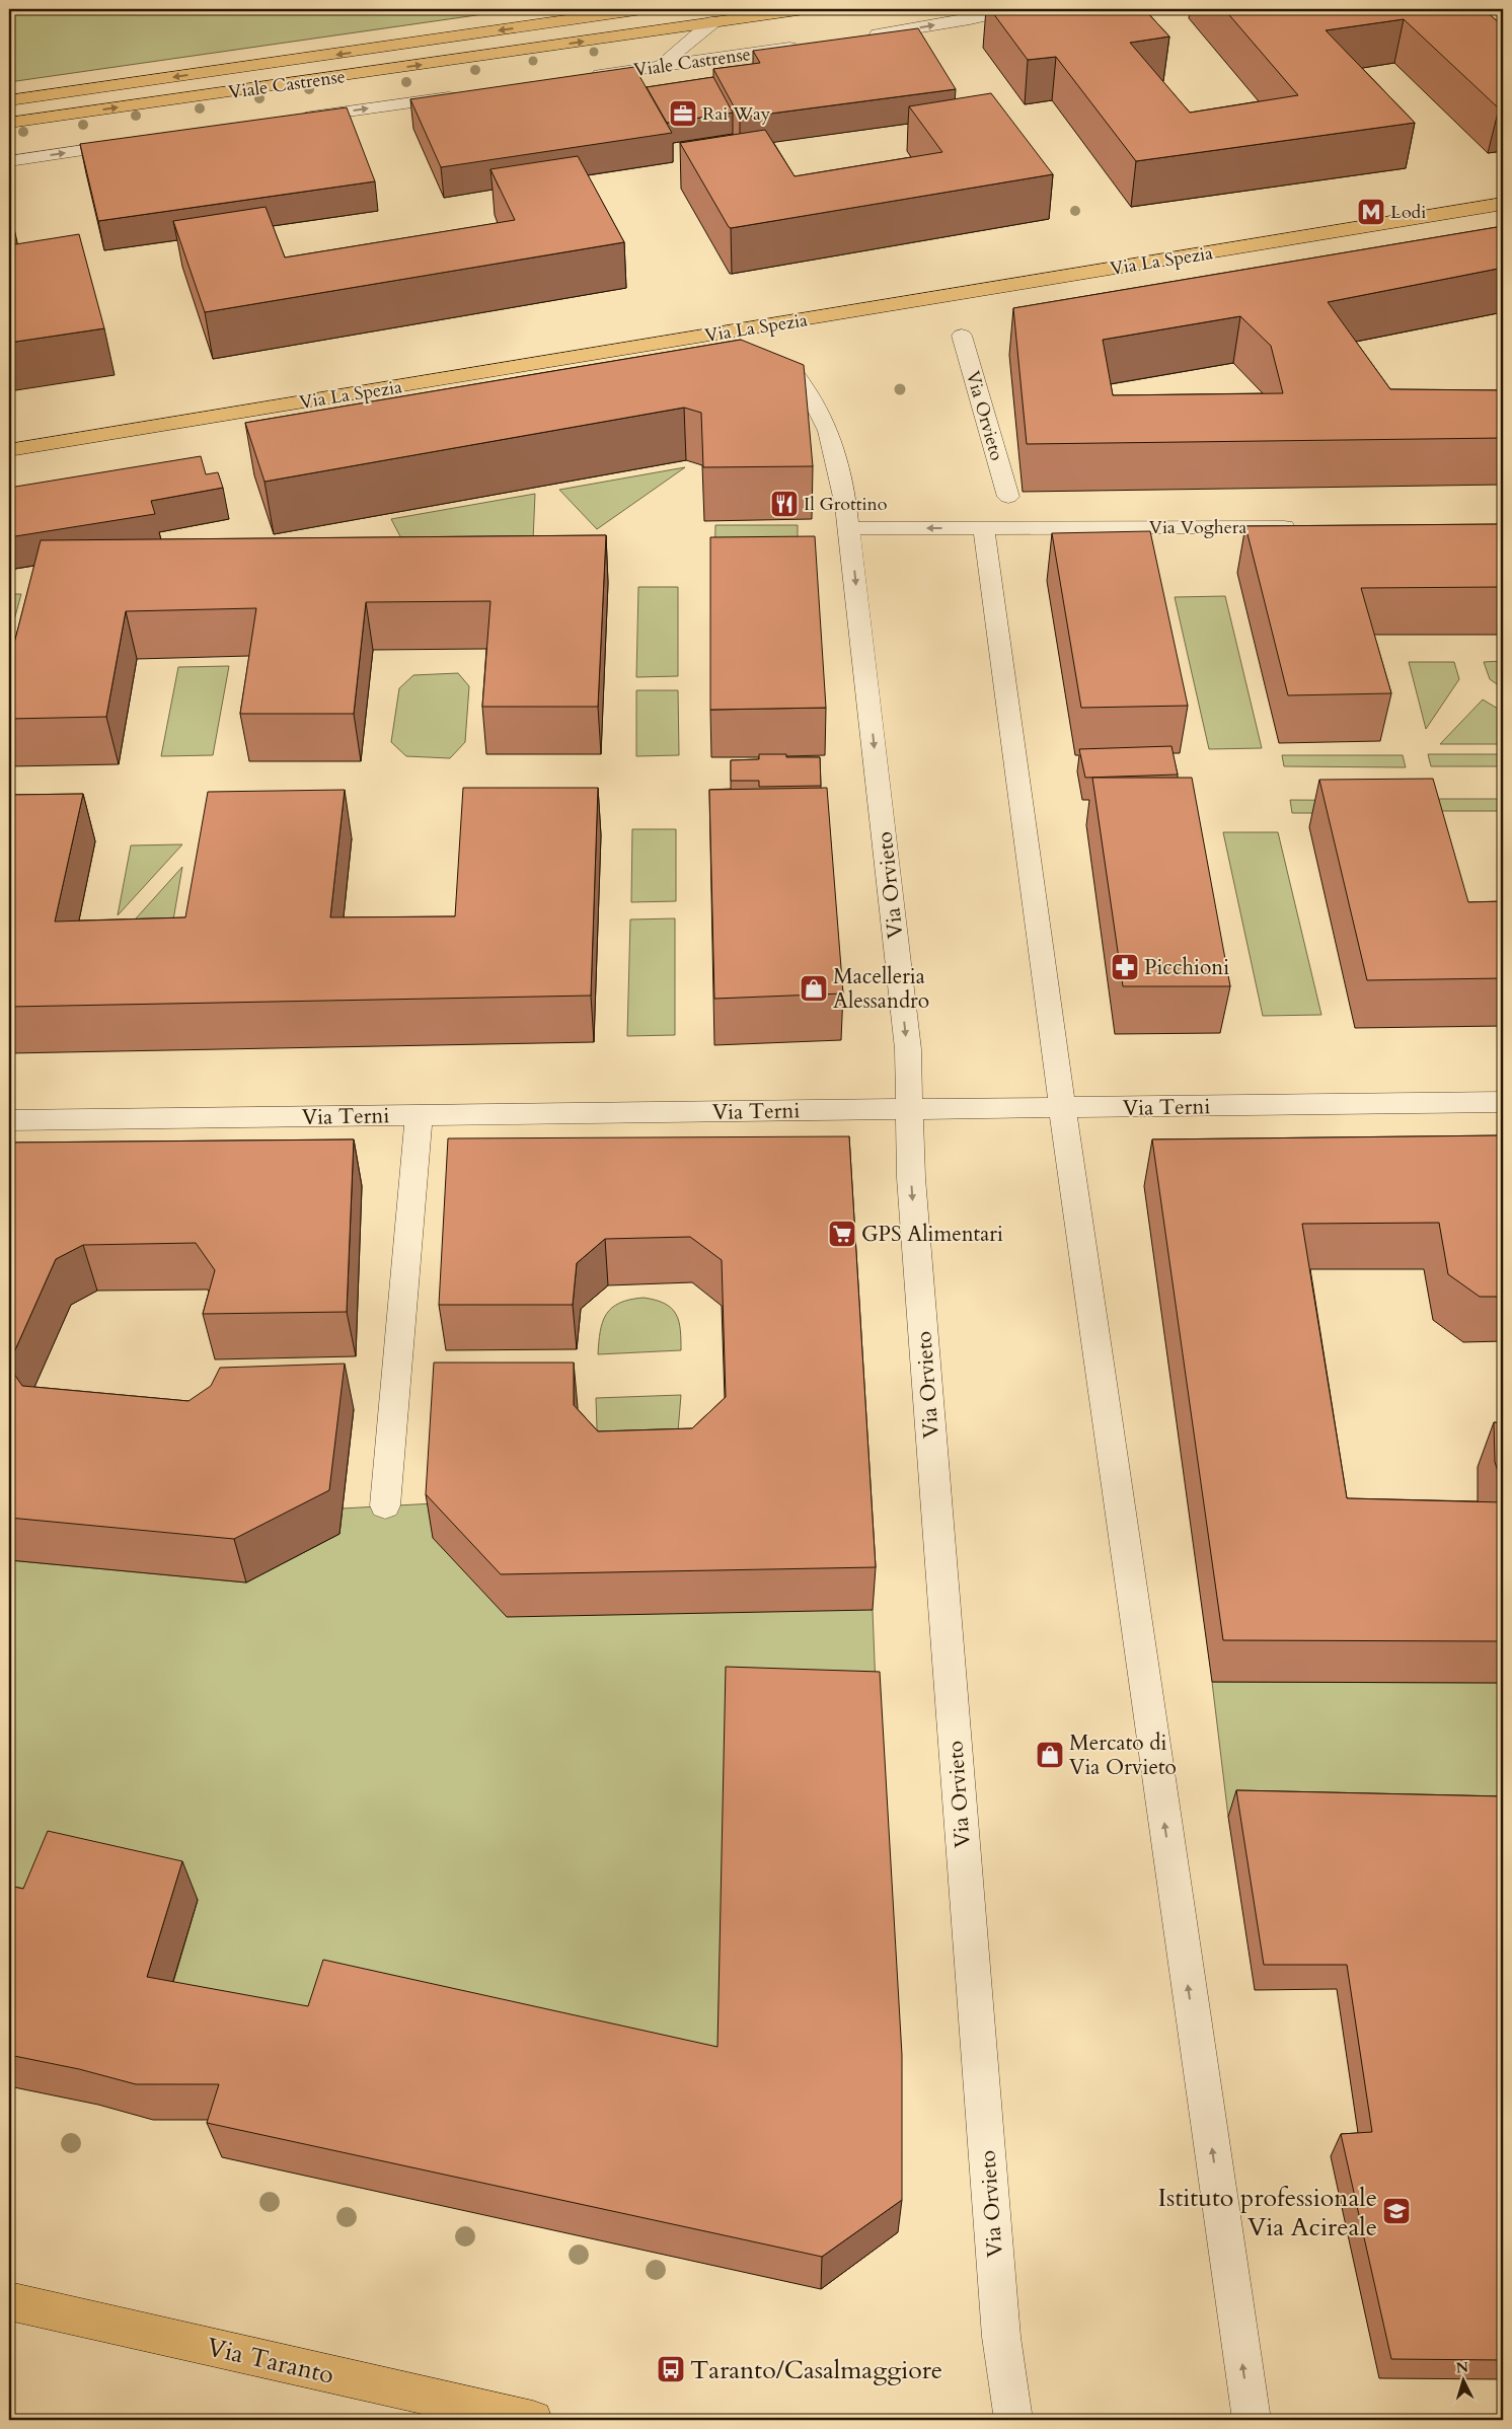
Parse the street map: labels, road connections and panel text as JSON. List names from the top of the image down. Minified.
{"streets":{"main road":["Viale Castrense","Via La Spezia","Via Taranto"],"street":["Via Orvieto","Via Voghera","Via Terni"]},"crossings":[["Via Orvieto","Via Voghera"],["Via Orvieto","Via Terni"]],"places":{"office":["Rai Way"],"metro station":["Lodi"],"restaurant":["Il Grottino"],"pharmacy":["Picchioni"],"shop":["Macelleria Alessandro","Mercato di Via Orvieto"],"supermarket":["GPS Alimentari"],"school or university":["Istituto professionale Via Acireale"],"bus stop":["Taranto/Casalmaggiore"]},"north":"top"}
